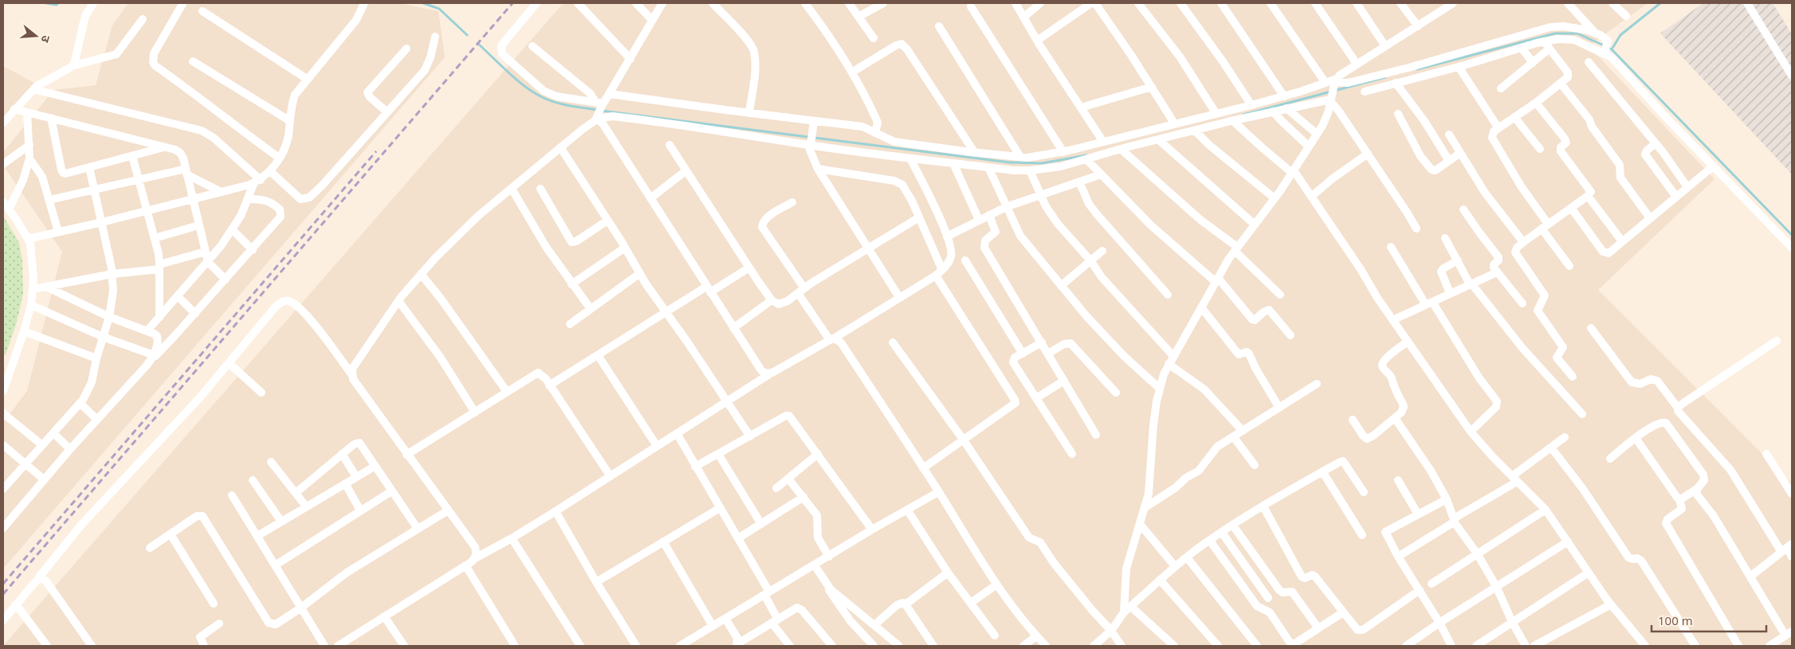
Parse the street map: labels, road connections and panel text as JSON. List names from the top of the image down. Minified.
{"scale_bar":"100 m","north":"right"}
